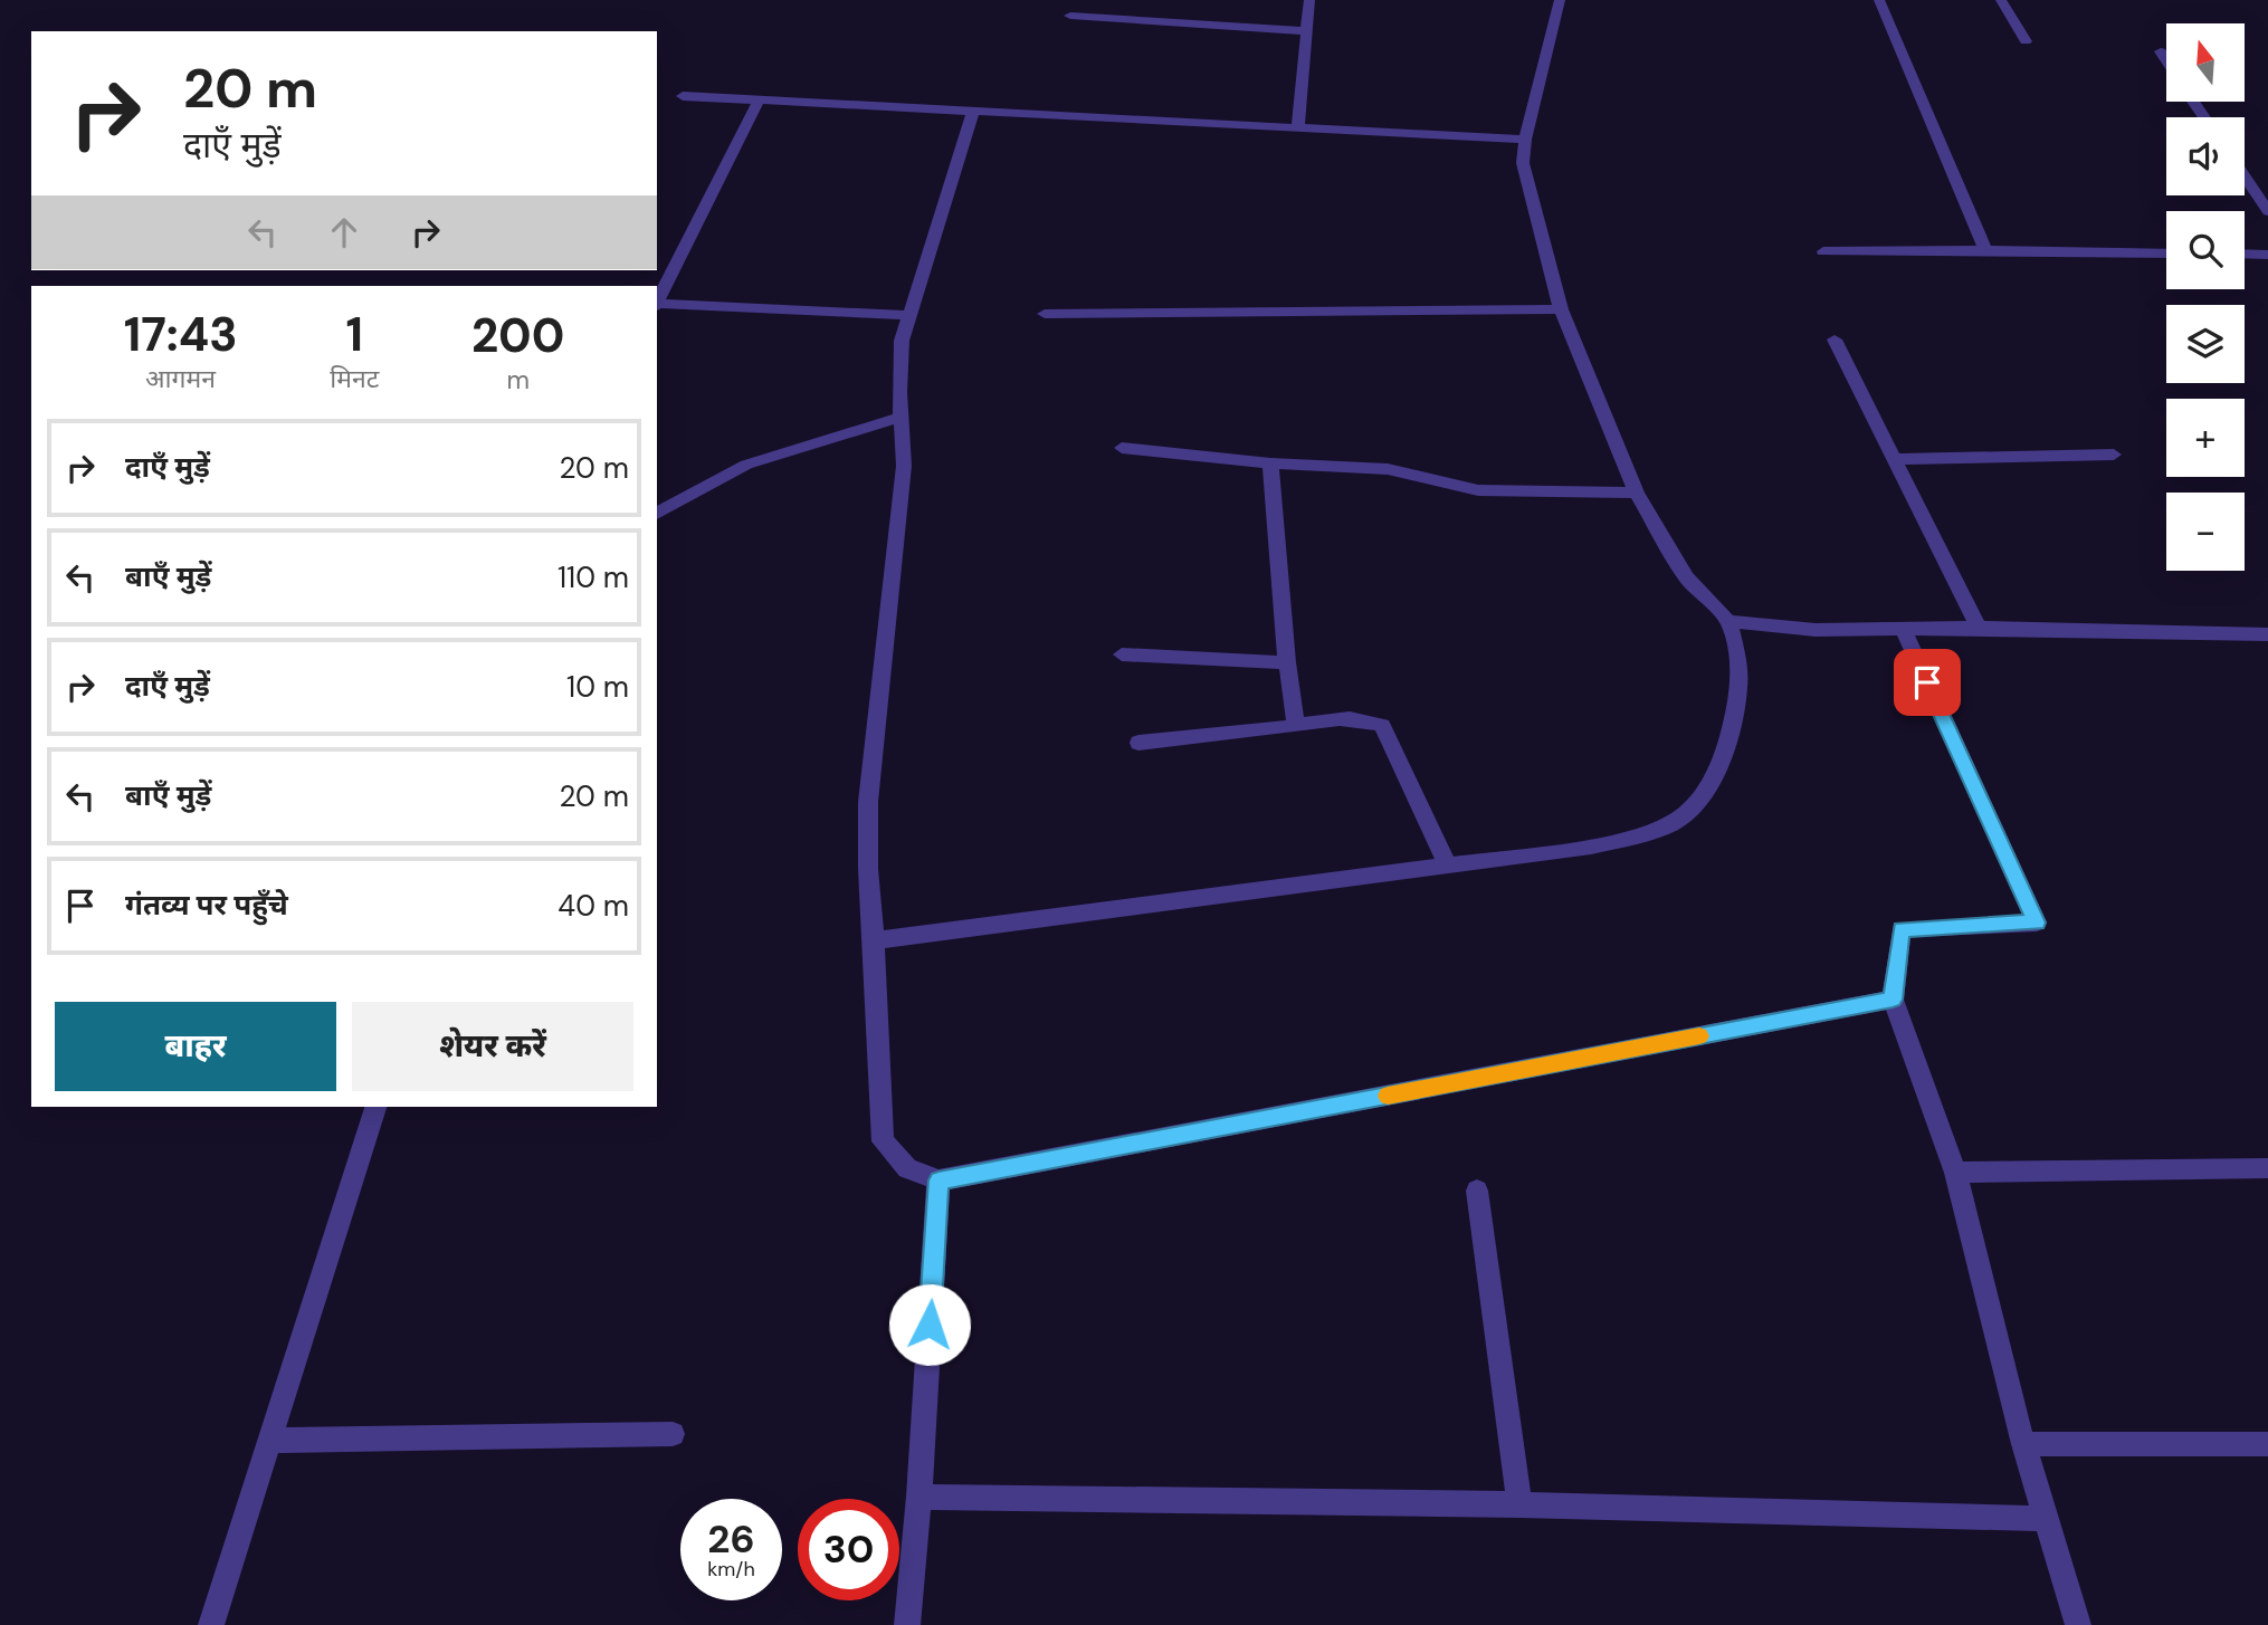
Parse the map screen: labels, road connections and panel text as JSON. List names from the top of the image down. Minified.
{"north":"top","page":{"map_buttons":["+","−"],"turn":["20 m","दाएँ मुड़ें"],"eta":["17:43","आगमन","1","मिनट","200","m"],"list":[{"name":"दाएँ मुड़ें","value":"20 m"},{"name":"बाएँ मुड़ें","value":"110 m"},{"name":"दाएँ मुड़ें","value":"10 m"},{"name":"बाएँ मुड़ें","value":"20 m"},{"name":"गंतव्य पर पहुँचे","value":"40 m"}],"buttons":["बाहर","शेयर करें"],"speed":"26 km/h","limit":"30"}}
